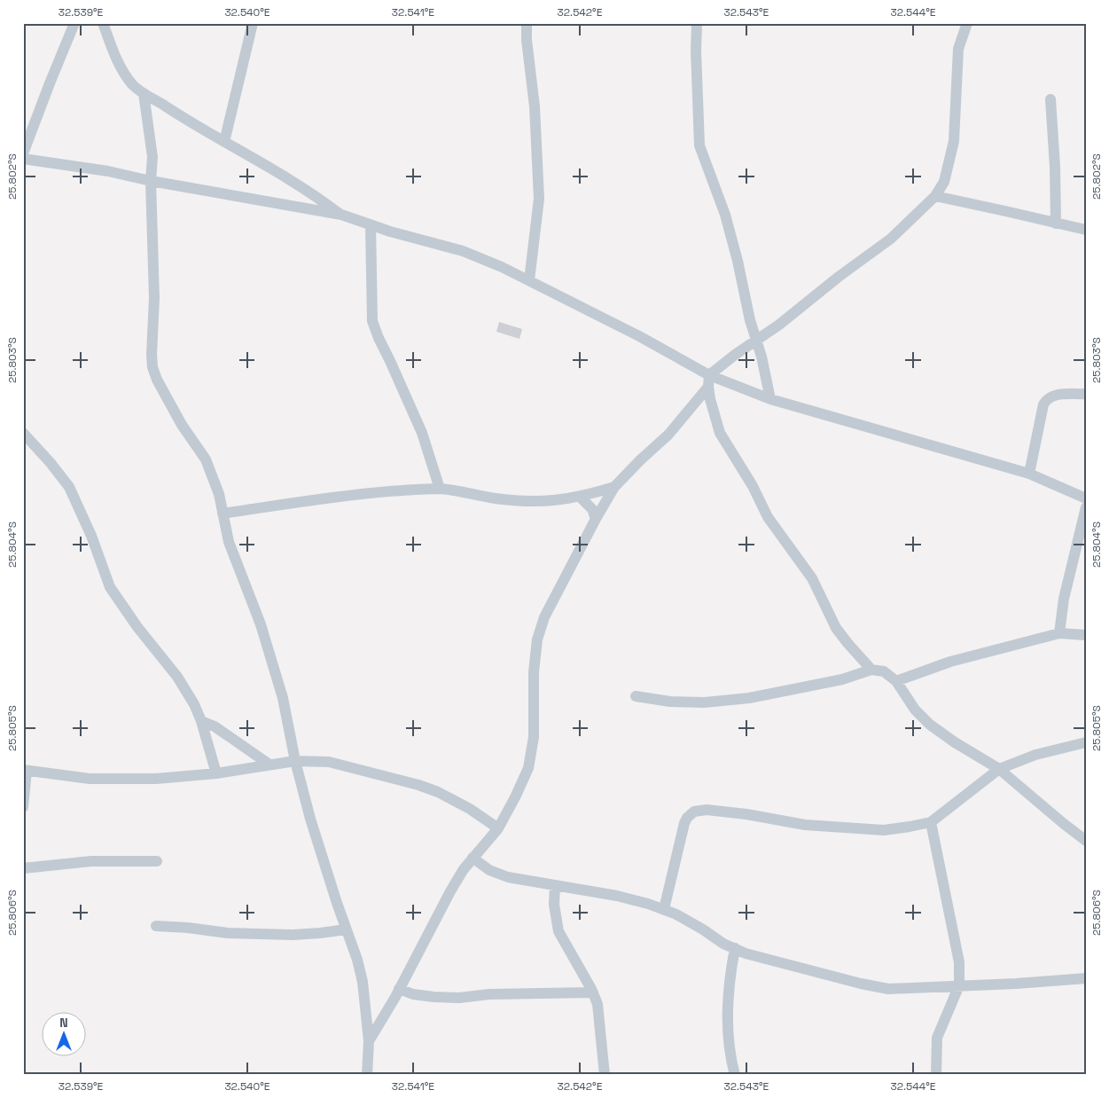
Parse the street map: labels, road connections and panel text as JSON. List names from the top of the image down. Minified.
{"north":"top","coordinates":["32.539°E","32.540°E","32.541°E","32.542°E","32.543°E","32.544°E","25.802°S","25.803°S","25.804°S","25.805°S","25.806°S"]}
